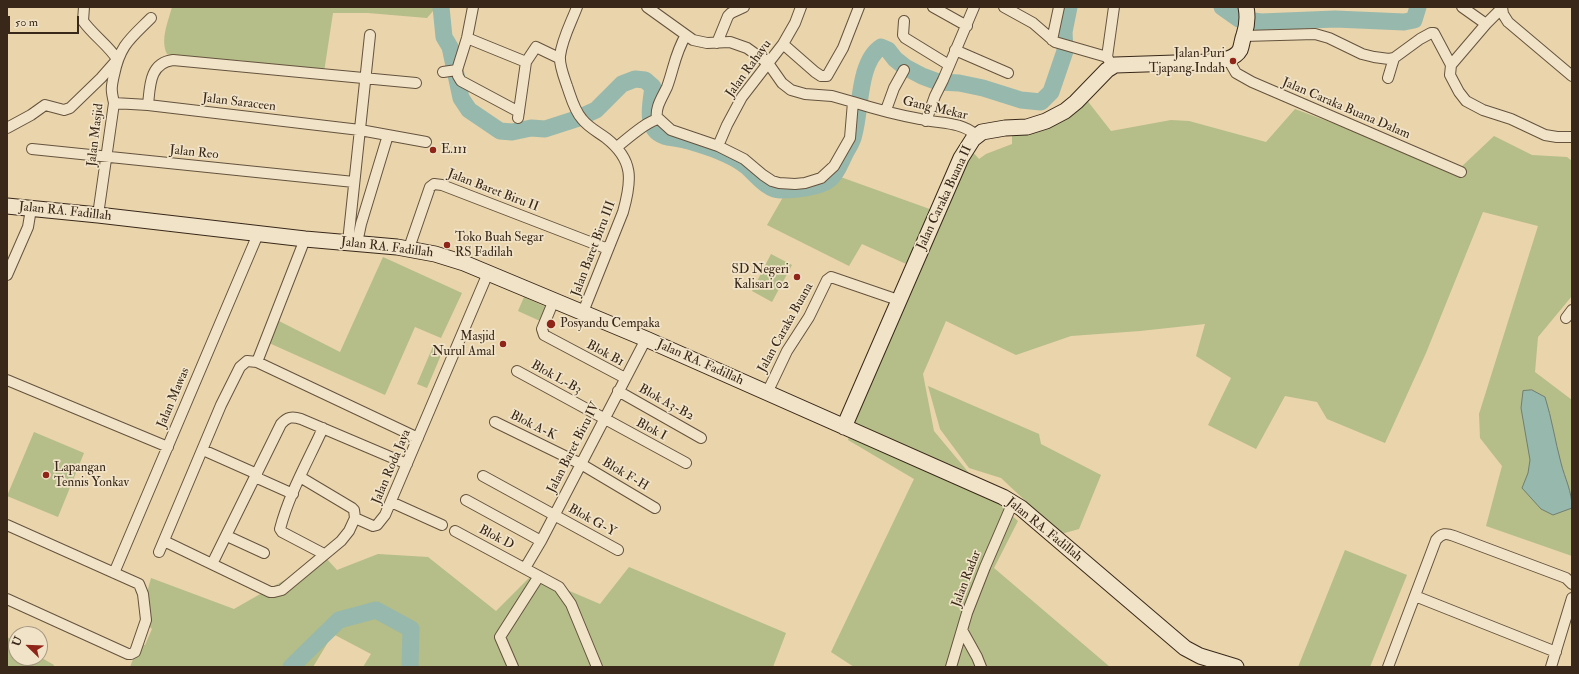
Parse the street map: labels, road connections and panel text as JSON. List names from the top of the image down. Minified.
{"streets":{"main road":["Jalan Caraka Buana II","Jalan RA. Fadillah"],"street":["Jalan Rahayu","Jalan Saraceen","Gang Mekar","Jalan Caraka Buana Dalam","Jalan Masjid","Jalan Reo","Jalan Baret Biru II","Jalan Baret Biru III","Jalan Caraka Buana","Blok B1","Blok L-B3","Jalan Mawas","Blok A3-B2","Blok A-K","Blok I","Jalan Baret Biru IV","Jalan Roda Jaya","Blok F-H","Blok G-Y","Blok D","Jalan Radar"]},"crossings":[["Jalan Rahayu","Gang Mekar"],["Jalan Saraceen","Jalan Masjid"],["Gang Mekar","Jalan Caraka Buana II"],["Jalan Masjid","Jalan Reo"],["Jalan Masjid","Jalan RA. Fadillah"],["Jalan Baret Biru II","Jalan RA. Fadillah"],["Jalan Baret Biru II","Jalan Baret Biru III"],["Jalan Caraka Buana II","Jalan RA. Fadillah"],["Jalan Caraka Buana II","Jalan Caraka Buana"],["Jalan RA. Fadillah","Jalan Baret Biru III"],["Jalan RA. Fadillah","Jalan Caraka Buana"],["Jalan RA. Fadillah","Blok B1"],["Jalan RA. Fadillah","Jalan Mawas"],["Jalan RA. Fadillah","Jalan Baret Biru IV"],["Jalan RA. Fadillah","Jalan Roda Jaya"],["Jalan RA. Fadillah","Jalan Radar"],["Blok B1","Jalan Baret Biru IV"],["Blok L-B3","Blok I"],["Blok L-B3","Jalan Baret Biru IV"],["Blok A3-B2","Jalan Baret Biru IV"],["Blok A-K","Jalan Baret Biru IV"],["Blok A-K","Blok F-H"],["Blok I","Jalan Baret Biru IV"],["Jalan Baret Biru IV","Blok F-H"],["Jalan Baret Biru IV","Blok G-Y"],["Jalan Baret Biru IV","Blok D"]],"places":["Jalan Puri Tjapang Indah","E.111","Toko Buah Segar RS Fadilah","SD Negeri Kalisari 02","Posyandu Cempaka","Masjid Nurul Amal","Lapangan Tennis Yonkav"],"scale_bar":"50 m","north":"top left"}
